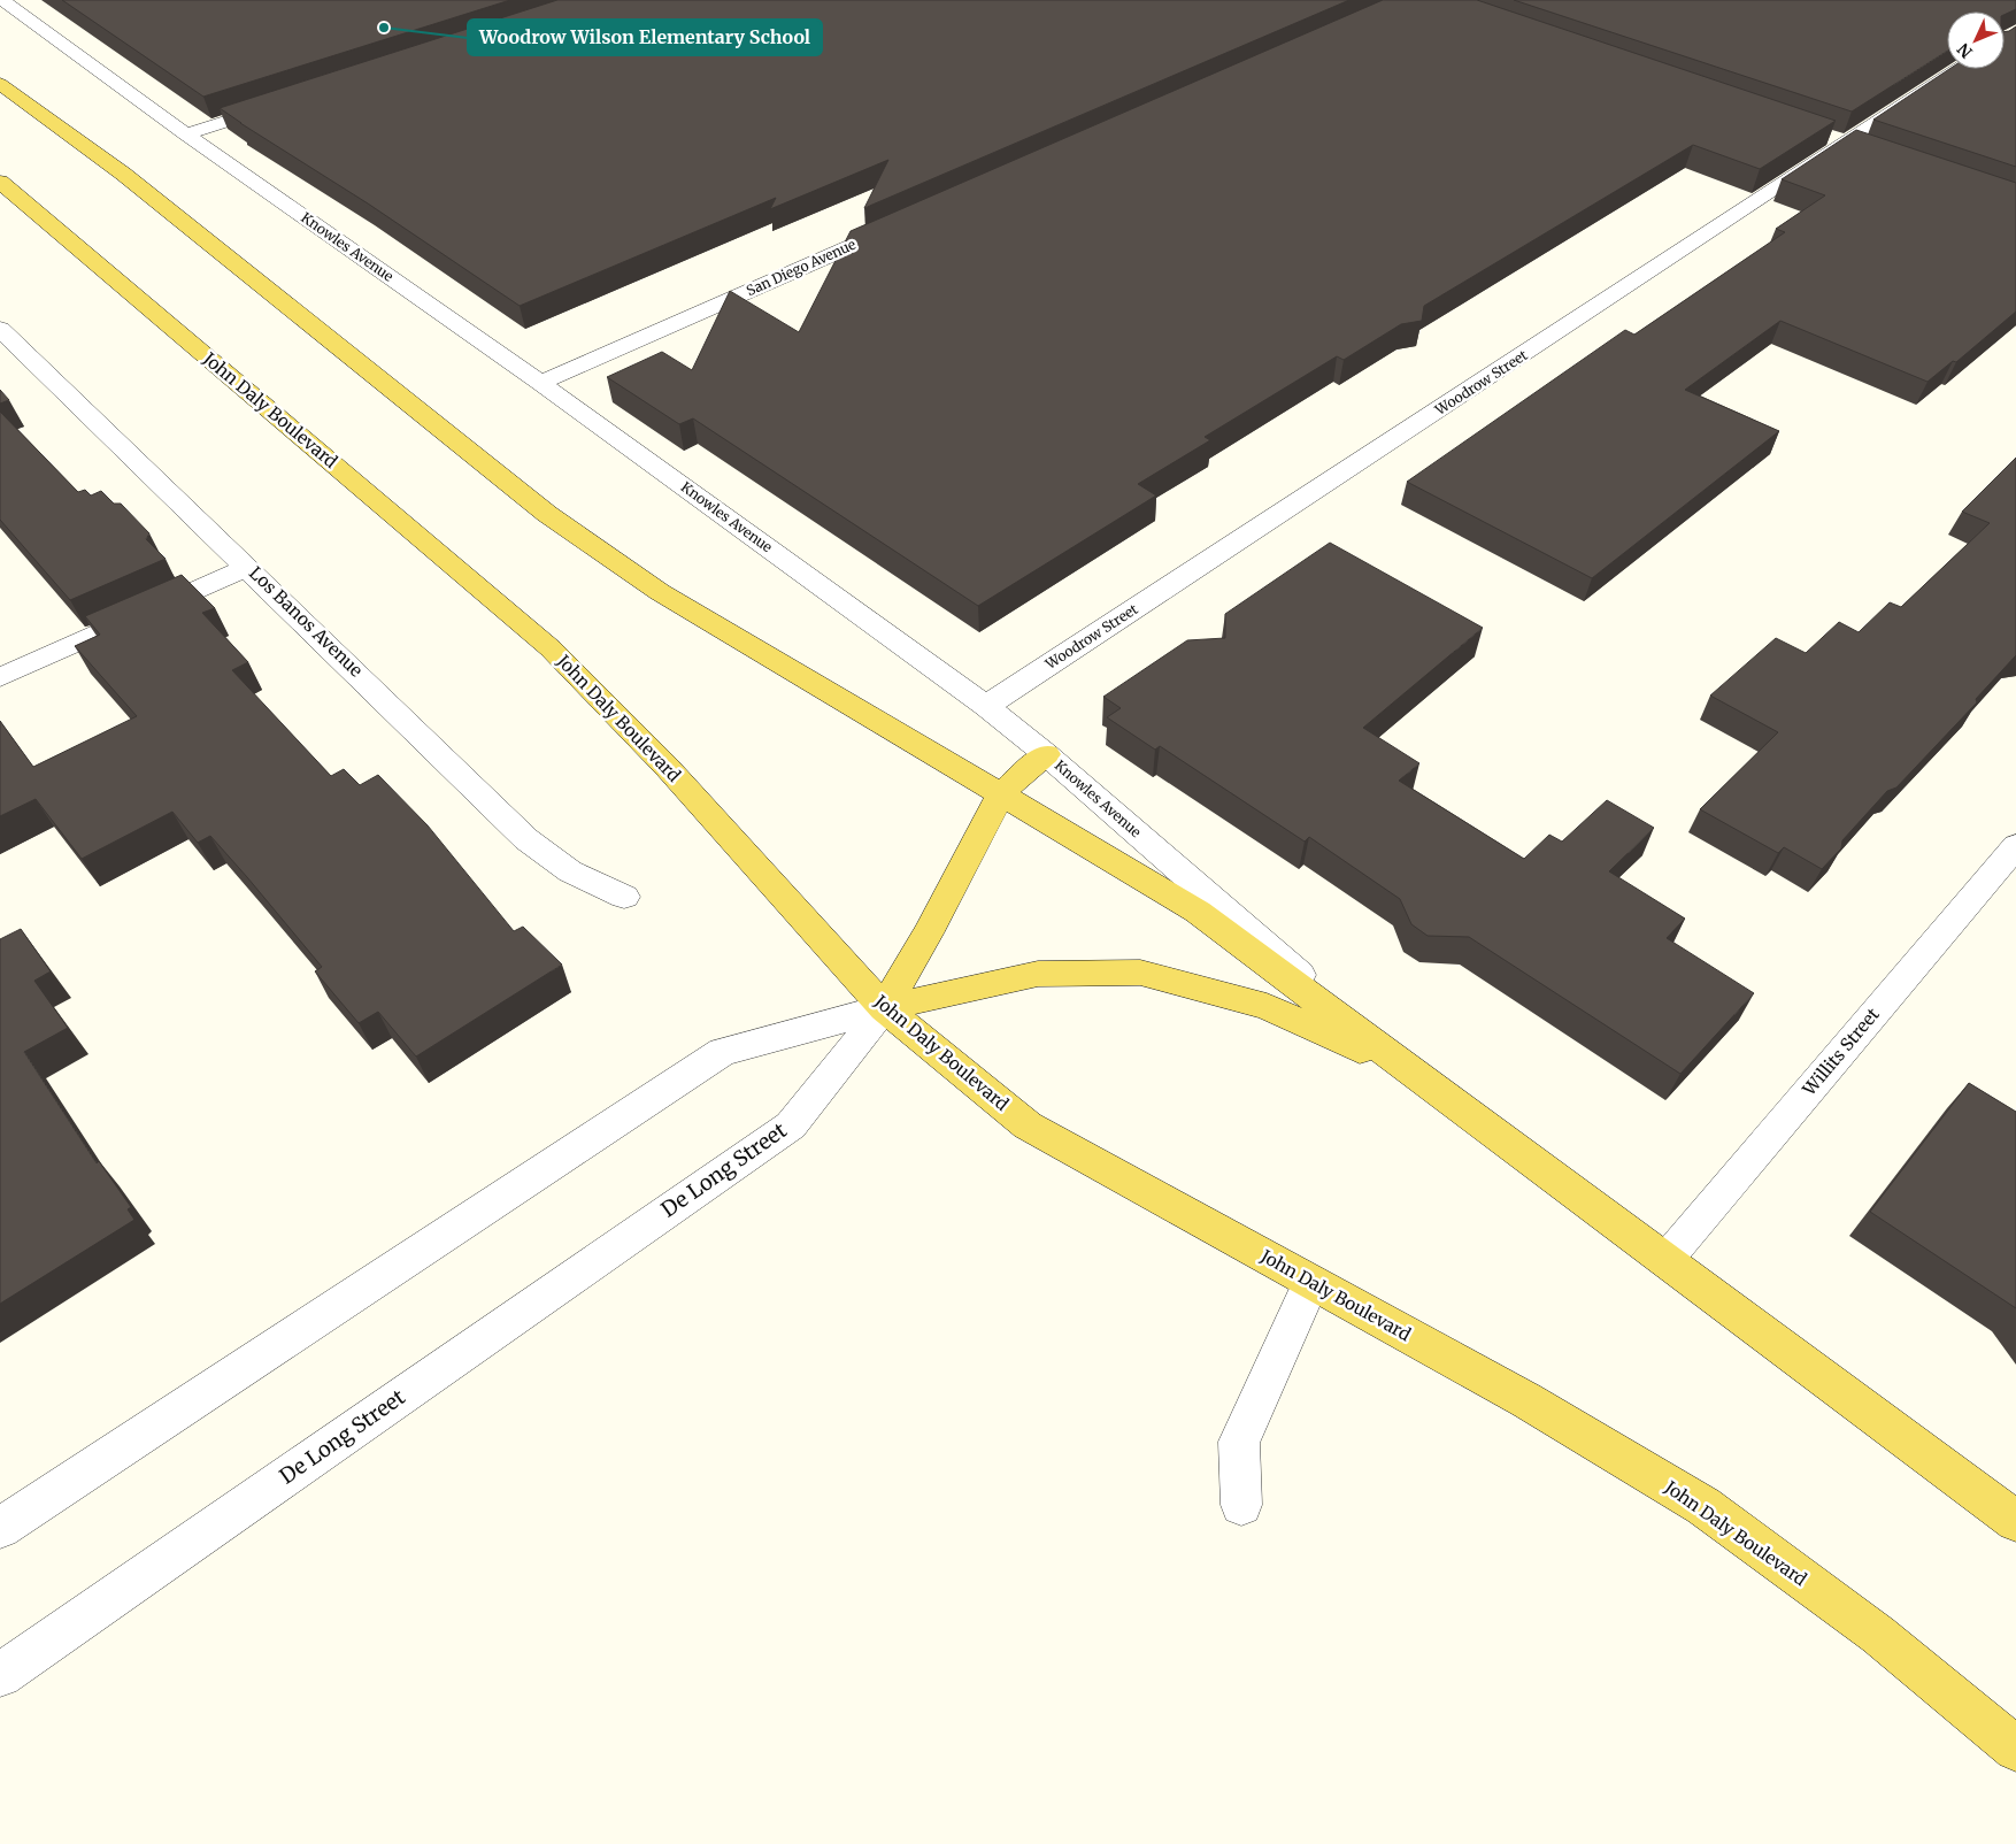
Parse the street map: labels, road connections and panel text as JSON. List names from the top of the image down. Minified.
{"streets":{"main road":["John Daly Boulevard"],"street":["Knowles Avenue","San Diego Avenue","Woodrow Street","Los Banos Avenue","Willits Street","De Long Street"]},"crossings":[["Knowles Avenue","San Diego Avenue"],["Knowles Avenue","Woodrow Street"],["John Daly Boulevard","De Long Street"]],"places":["Woodrow Wilson Elementary School"],"north":"bottom left"}
